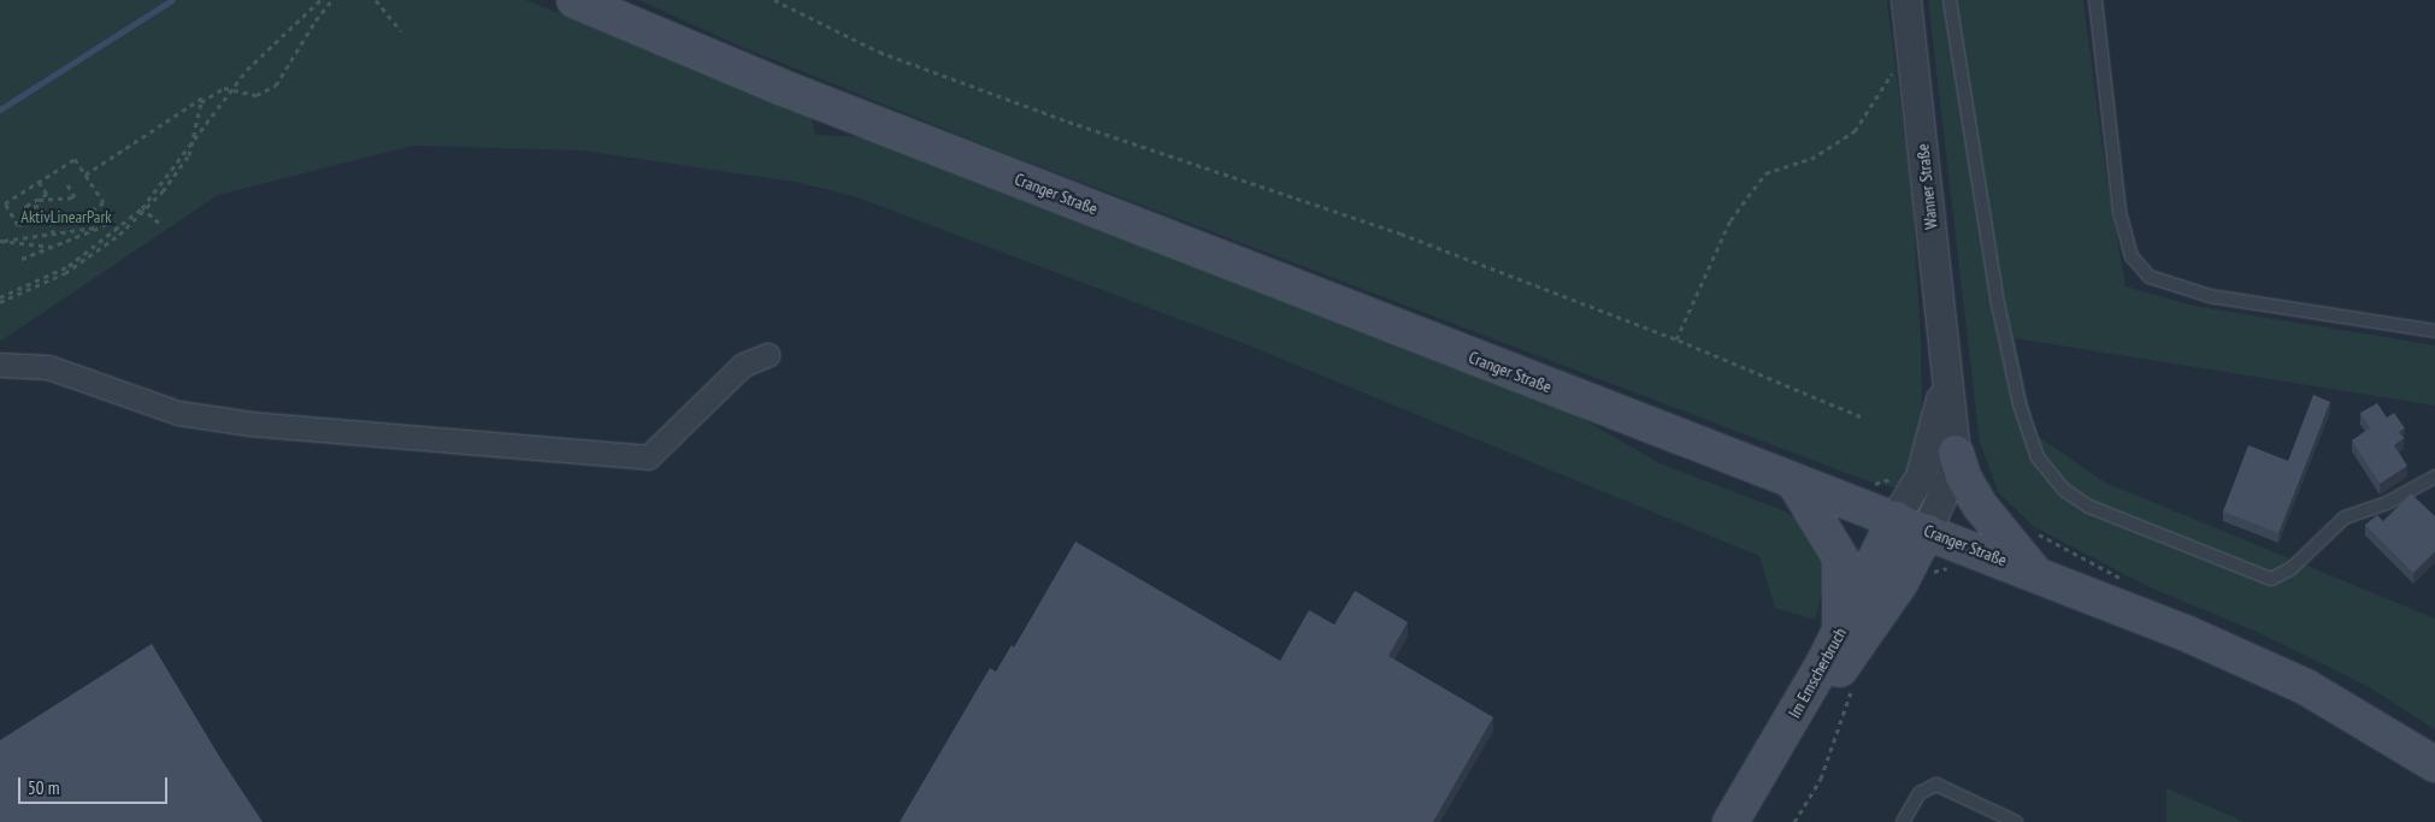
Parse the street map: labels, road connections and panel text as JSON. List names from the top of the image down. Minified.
{"streets":{"main road":["Cranger Straße","Im Emscherbruch"],"street":["Wanner Straße"]},"crossings":[["Wanner Straße","Cranger Straße"],["Wanner Straße","Im Emscherbruch"],["Cranger Straße","Im Emscherbruch"]],"parks":["AktivLinearPark"],"scale_bar":"50 m"}
